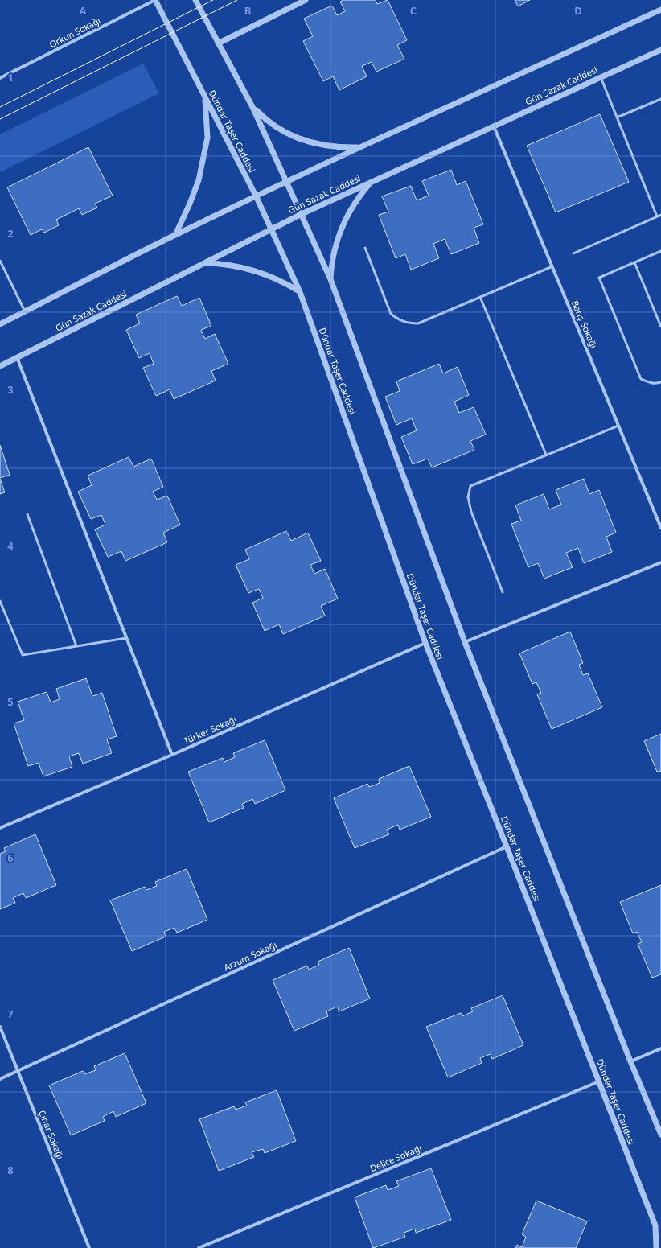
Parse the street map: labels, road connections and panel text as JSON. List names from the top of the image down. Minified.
{"streets":{"street":["Orkun Sokağı","Gün Sazak Caddesi","Dündar Taşer Caddesi","Barış Sokağı","Türker Sokağı","Arzum Sokağı","Çınar Sokağı","Delice Sokağı"]},"crossings":[["Orkun Sokağı","Dündar Taşer Caddesi"],["Gün Sazak Caddesi","Dündar Taşer Caddesi"],["Gün Sazak Caddesi","Barış Sokağı"],["Dündar Taşer Caddesi","Türker Sokağı"],["Dündar Taşer Caddesi","Arzum Sokağı"],["Dündar Taşer Caddesi","Delice Sokağı"],["Arzum Sokağı","Çınar Sokağı"]],"grid":{"columns":["A","B","C","D"],"rows":["1","2","3","4","5","6","7","8"]}}
